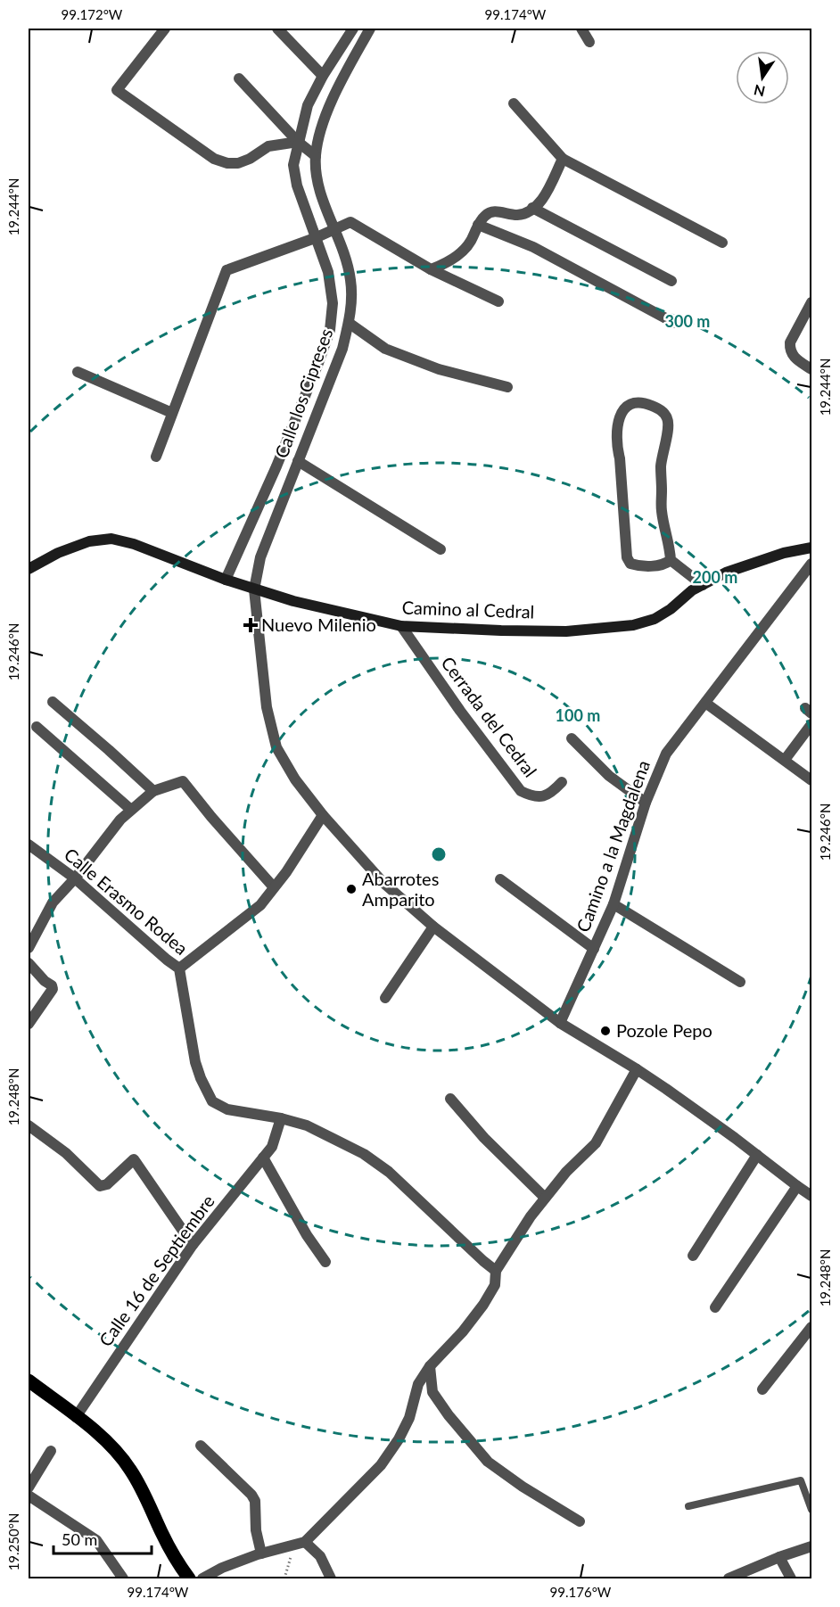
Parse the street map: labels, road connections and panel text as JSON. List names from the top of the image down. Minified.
{"streets":{"street":["Calle los Cipreses","Camino al Cedral","Cerrada del Cedral","Camino a la Magdalena","Calle Erasmo Rodea","Calle 16 de Septiembre"]},"crossings":[["Calle los Cipreses","Camino al Cedral"],["Calle los Cipreses","Camino a la Magdalena"],["Camino al Cedral","Cerrada del Cedral"],["Calle Erasmo Rodea","Calle 16 de Septiembre"]],"places":{"health":["Nuevo Milenio"],"other":["Abarrotes Amparito","Pozole Pepo"]},"scale_bar":"50 m","north":"bottom","coordinates":["99.172°W","99.174°W","19.244°N","19.246°N","19.248°N","19.250°N","99.176°W"],"rings":["300 m","200 m","100 m"]}
